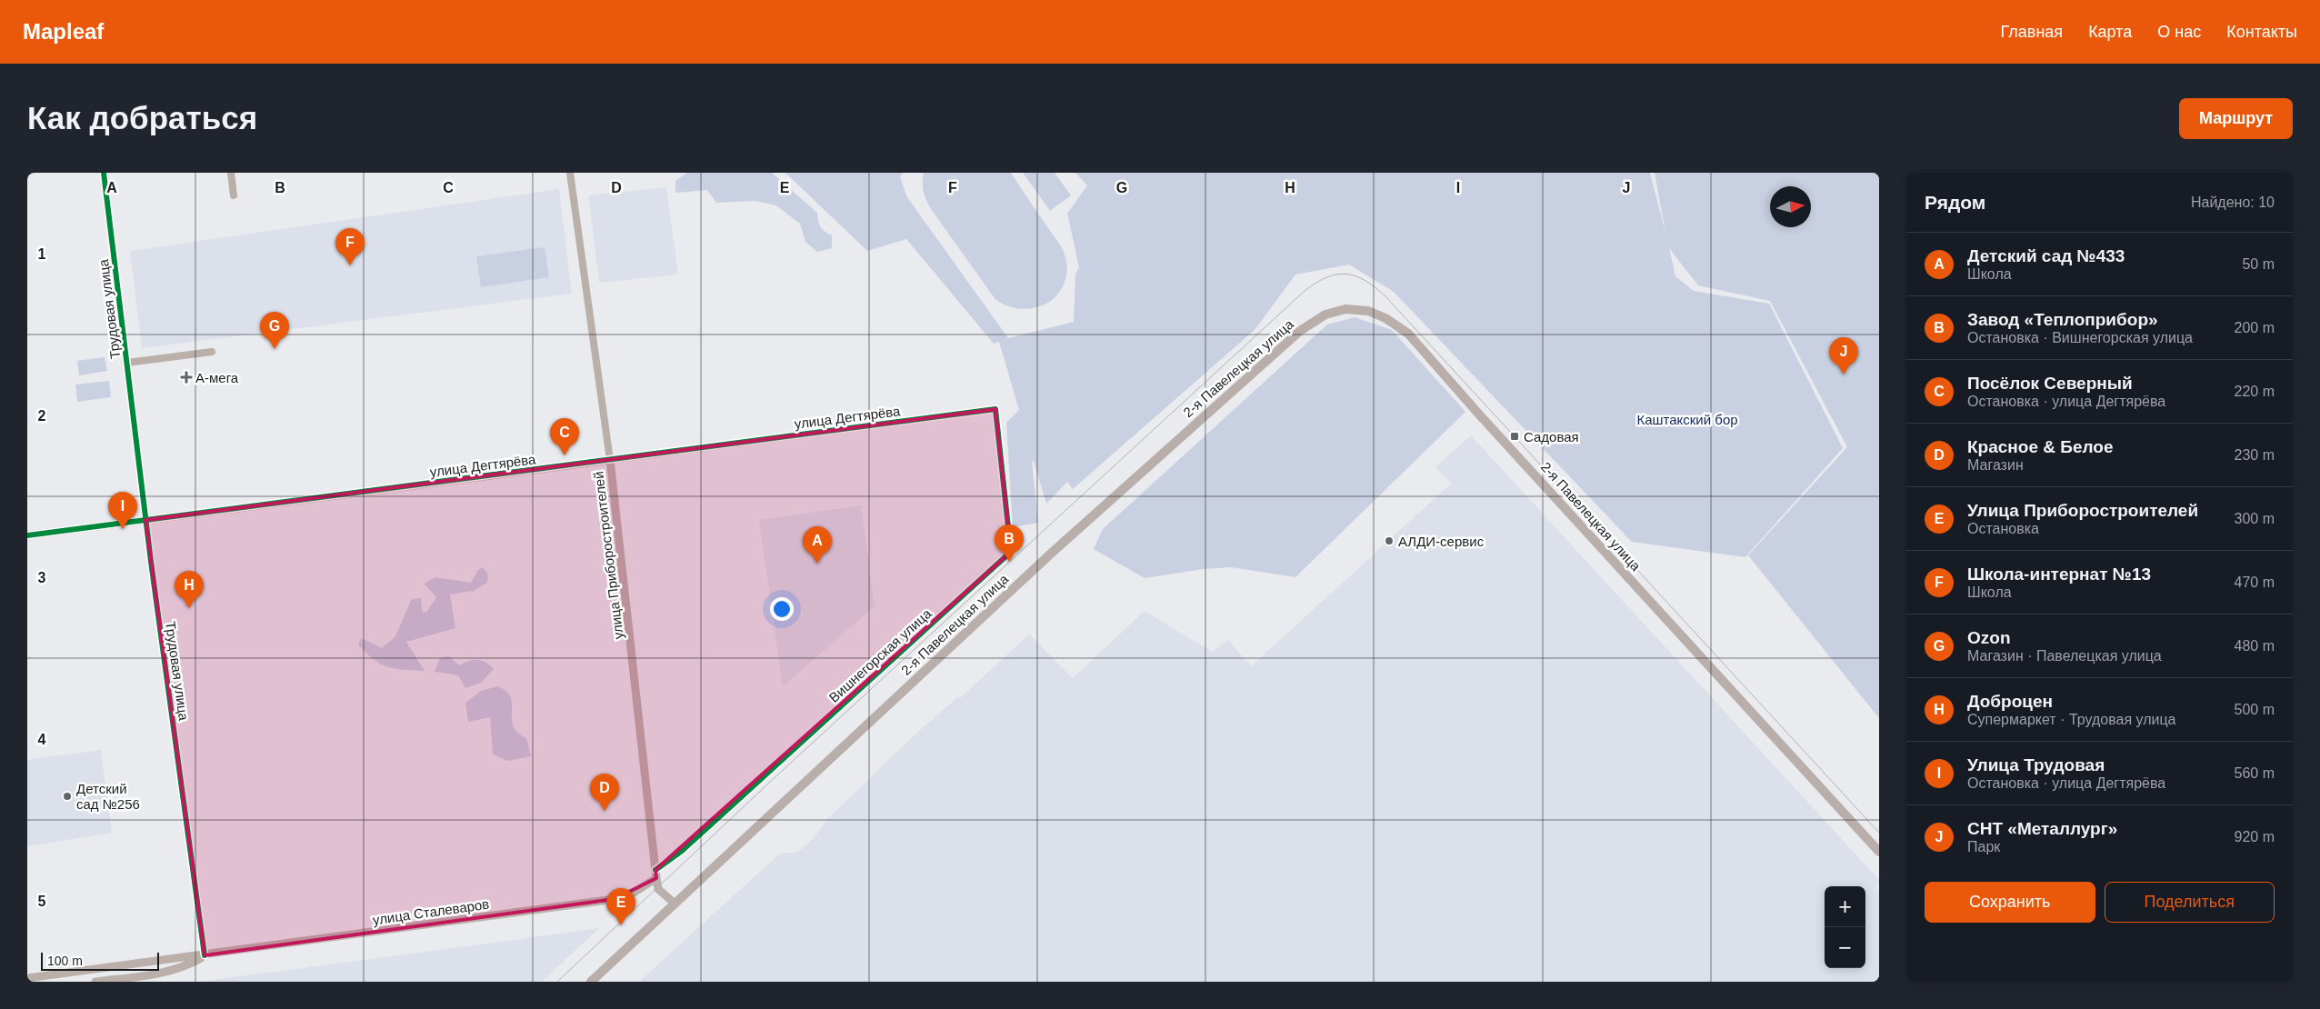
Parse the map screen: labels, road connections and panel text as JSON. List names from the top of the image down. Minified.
{"streets":{"main road":["2-я Павелецкая улица"],"street":["Трудовая улица","улица Дегтярёва","улица Приборостроителей","Вишнегорская улица","улица Сталеваров"]},"crossings":[["Трудовая улица","улица Дегтярёва"],["Трудовая улица","улица Сталеваров"],["2-я Павелецкая улица","улица Приборостроителей"],["улица Дегтярёва","улица Приборостроителей"],["улица Дегтярёва","Вишнегорская улица"],["улица Приборостроителей","Вишнегорская улица"],["улица Приборостроителей","улица Сталеваров"],["Вишнегорская улица","улица Сталеваров"]],"parks":["Каштакский бор"],"places":{"health":["А-мега"],"transit":["Садовая"],"other":["АЛДИ-сервис","Детский сад №256"]},"scale_bar":"100 m","north":"right","page":{"header":"Mapleaf","nav":["Главная","Карта","О нас","Контакты"],"buttons":["Маршрут",["Сохранить","Поделиться"]],"title":"Как добраться","heading":["Рядом","Найдено: 10"],"pins":["F","G","J","C","I","B","A","H","D","E"],"list":[{"mark":"A","name":"Детский сад №433","note":"Школа","value":"50 m"},{"mark":"B","name":"Завод «Теплоприбор»","note":"Остановка · Вишнегорская улица","value":"200 m"},{"mark":"C","name":"Посёлок Северный","note":"Остановка · улица Дегтярёва","value":"220 m"},{"mark":"D","name":"Красное & Белое","note":"Магазин","value":"230 m"},{"mark":"E","name":"Улица Приборостроителей","note":"Остановка","value":"300 m"},{"mark":"F","name":"Школа-интернат №13","note":"Школа","value":"470 m"},{"mark":"G","name":"Ozon","note":"Магазин · Павелецкая улица","value":"480 m"},{"mark":"H","name":"Доброцен","note":"Супермаркет · Трудовая улица","value":"500 m"},{"mark":"I","name":"Улица Трудовая","note":"Остановка · улица Дегтярёва","value":"560 m"},{"mark":"J","name":"СНТ «Металлург»","note":"Парк","value":"920 m"}],"map_buttons":["+","−"],"scale":"100 m"},"grid":{"columns":["A","B","C","D","E","F","G","H","I","J"],"rows":["1","2","3","4","5"]}}
